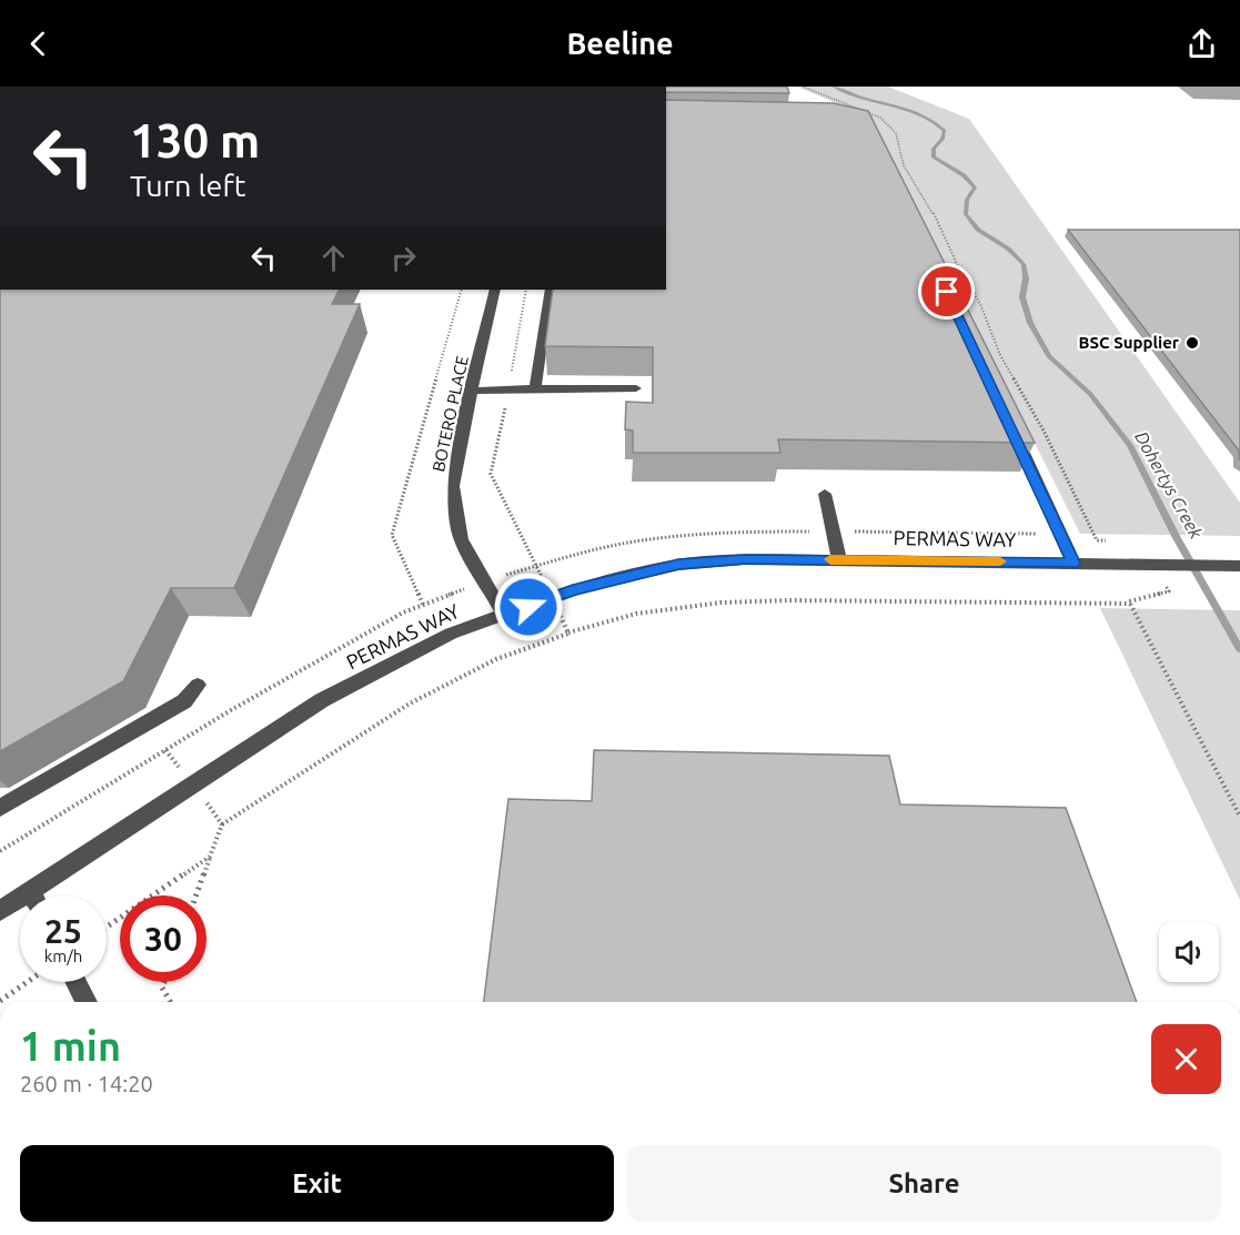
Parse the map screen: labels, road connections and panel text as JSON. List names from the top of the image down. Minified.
{"streets":{"street":["BOTERO PLACE","PERMAS WAY"]},"crossings":[["BOTERO PLACE","PERMAS WAY"]],"water":["Dohertys Creek"],"places":["BSC Supplier"],"page":{"header":"Beeline","turn":["130 m","Turn left"],"speed":"25 km/h","limit":"30","heading":["1 min","260 m · 14:20"],"buttons":["Exit","Share"]}}
